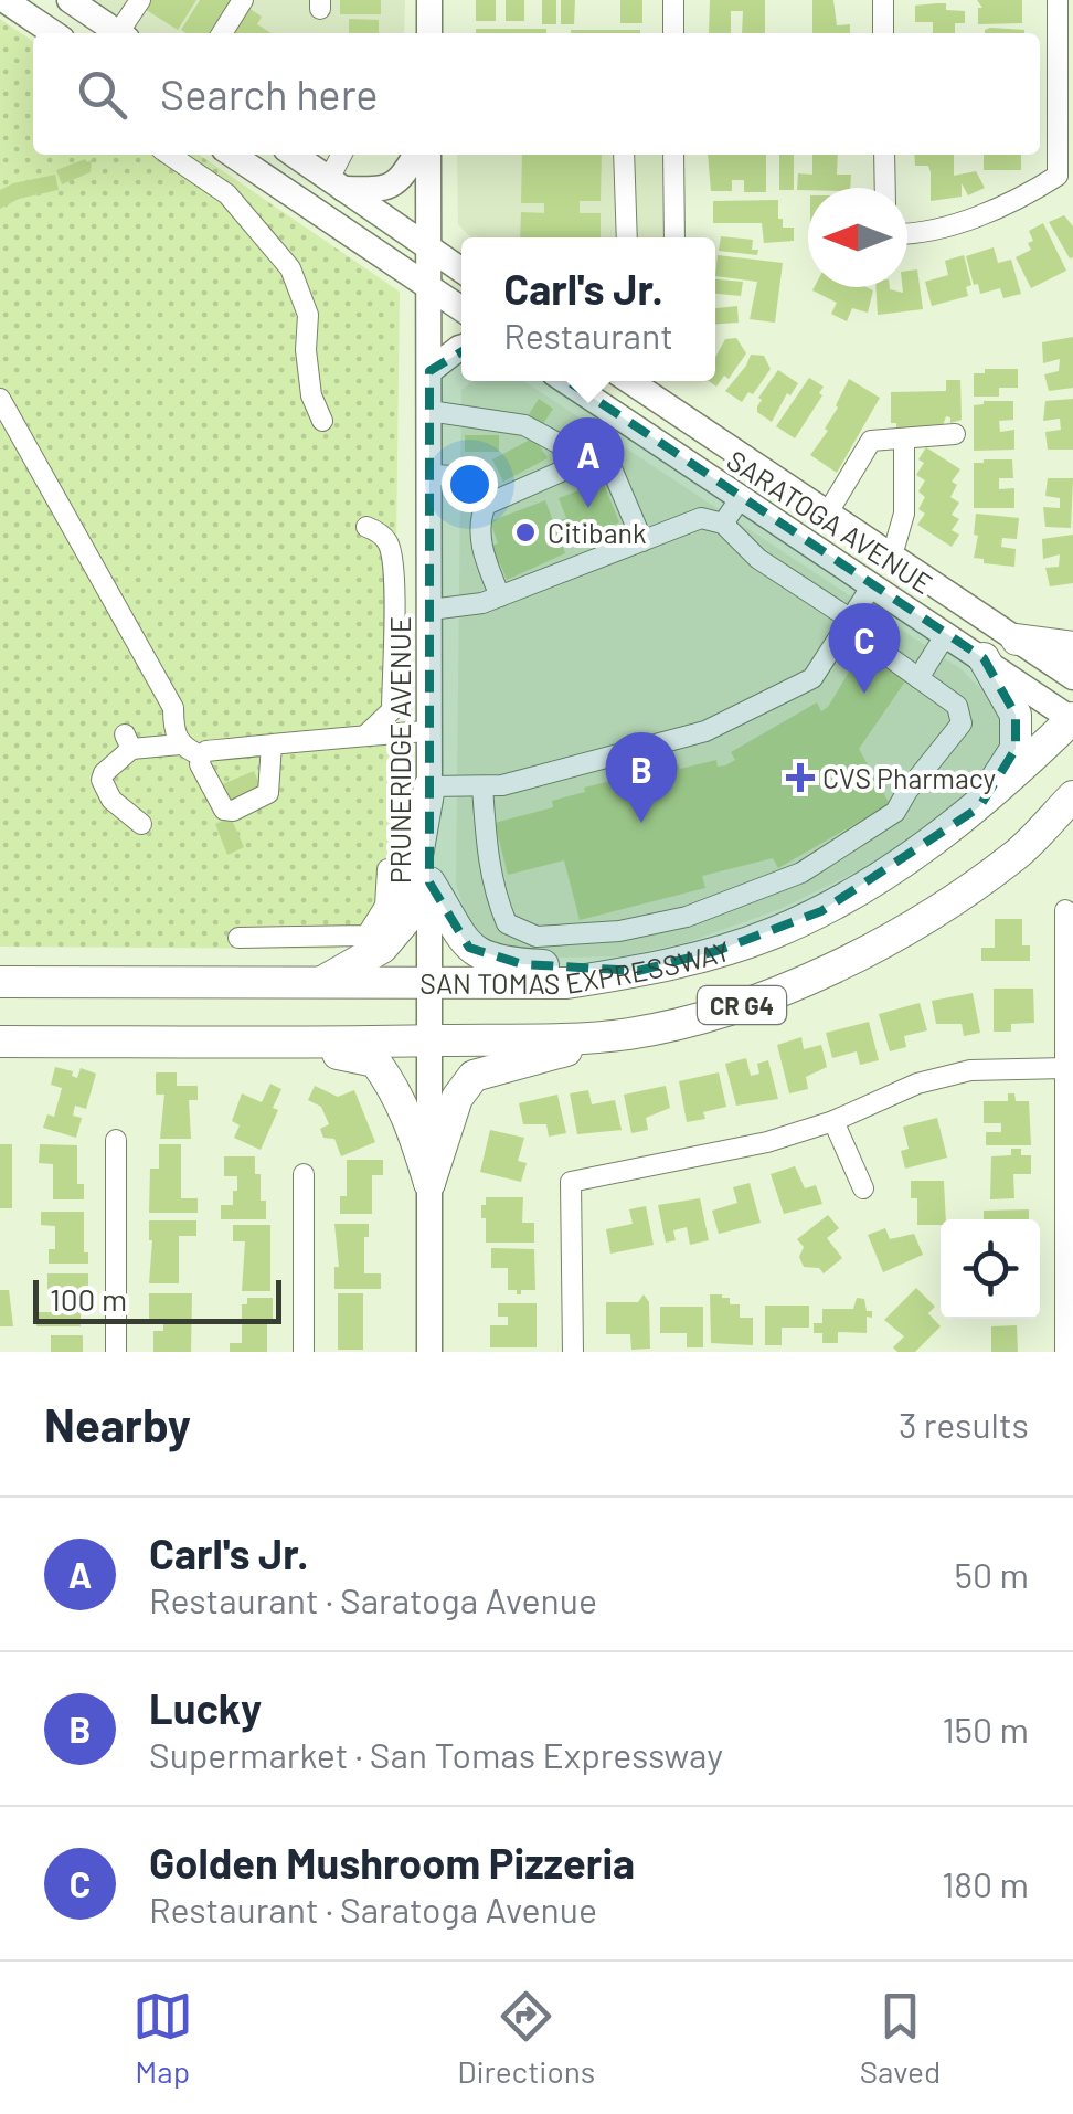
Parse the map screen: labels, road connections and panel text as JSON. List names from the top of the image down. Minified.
{"streets":{"highway":["SAN TOMAS EXPRESSWAY","CR G4"],"main road":["SARATOGA AVENUE","PRUNERIDGE AVENUE"]},"crossings":[["SARATOGA AVENUE","SAN TOMAS EXPRESSWAY"],["PRUNERIDGE AVENUE","SAN TOMAS EXPRESSWAY"],["PRUNERIDGE AVENUE","CR G4"]],"places":{"other":["Citibank"],"health":["CVS Pharmacy"]},"scale_bar":"100 m","north":"left","page":{"search":"Search here","popup":["Carl's Jr.","Restaurant"],"pins":["A","C","B"],"scale":"100 m","heading":["Nearby","3 results"],"list":[{"mark":"A","name":"Carl's Jr.","note":"Restaurant · Saratoga Avenue","value":"50 m"},{"mark":"B","name":"Lucky","note":"Supermarket · San Tomas Expressway","value":"150 m"},{"mark":"C","name":"Golden Mushroom Pizzeria","note":"Restaurant · Saratoga Avenue","value":"180 m"}],"nav":["Map","Directions","Saved"]}}
